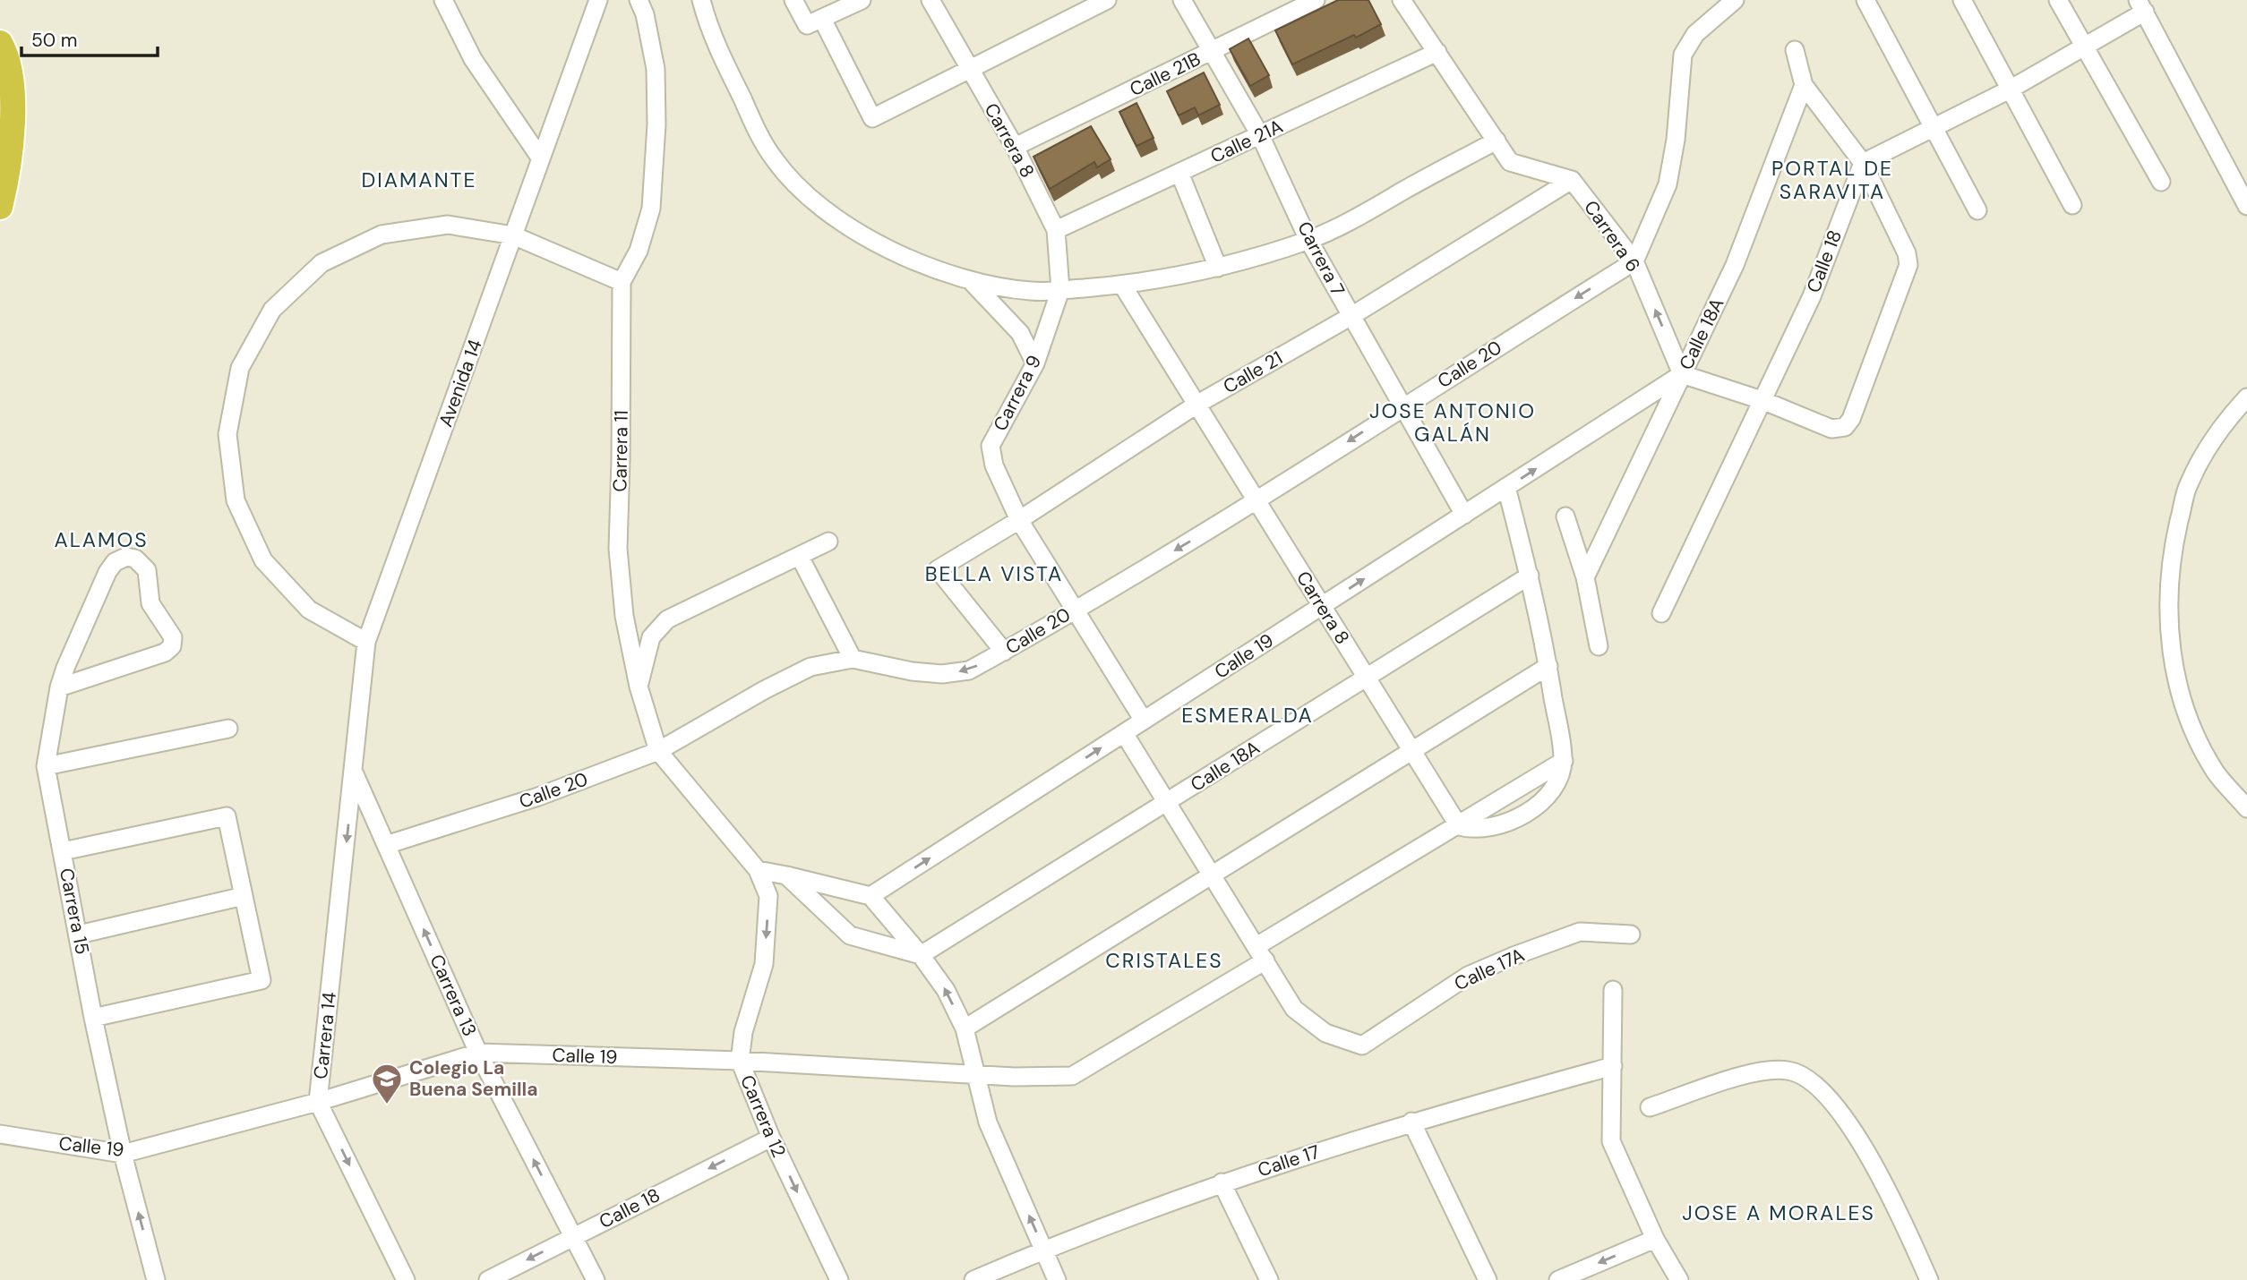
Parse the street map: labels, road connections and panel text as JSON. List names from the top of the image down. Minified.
{"streets":{"street":["Calle 21B","Carrera 8","Calle 21A","Carrera 6","Carrera 7","Calle 18","Calle 18A","Calle 20","Calle 21","Avenida 14","Carrera 9","Carrera 11","Calle 19","Carrera 15","Calle 17A","Carrera 13","Carrera 14","Carrera 12","Calle 17"]},"crossings":[["Calle 21B","Carrera 8"],["Calle 21B","Carrera 7"],["Carrera 8","Calle 21A"],["Carrera 8","Calle 18A"],["Carrera 8","Calle 20"],["Carrera 8","Calle 21"],["Carrera 8","Carrera 9"],["Carrera 8","Calle 19"],["Calle 21A","Carrera 7"],["Carrera 6","Calle 18A"],["Carrera 6","Calle 20"],["Carrera 6","Calle 21"],["Carrera 6","Calle 19"],["Carrera 7","Calle 20"],["Carrera 7","Calle 21"],["Carrera 7","Calle 19"],["Calle 18","Carrera 13"],["Calle 18","Carrera 12"],["Calle 18A","Calle 19"],["Calle 20","Calle 21"],["Calle 20","Carrera 9"],["Calle 20","Carrera 11"],["Calle 20","Carrera 13"],["Calle 21","Carrera 9"],["Avenida 14","Carrera 13"],["Avenida 14","Carrera 14"],["Carrera 9","Calle 19"],["Carrera 11","Carrera 12"],["Calle 19","Carrera 15"],["Calle 19","Calle 17A"],["Calle 19","Carrera 13"],["Calle 19","Carrera 14"],["Calle 19","Carrera 12"],["Carrera 13","Carrera 14"]],"one_way":["Carrera 6","Calle 18","Calle 20","Carrera 13","Carrera 14","Carrera 12"],"districts":["PORTAL DE SARAVITA","DIAMANTE","JOSE ANTONIO GALÁN","ALAMOS","BELLA VISTA","ESMERALDA","CRISTALES","JOSE A MORALES"],"places":{"school or university":["Colegio La Buena Semilla"]},"scale_bar":"50 m"}
